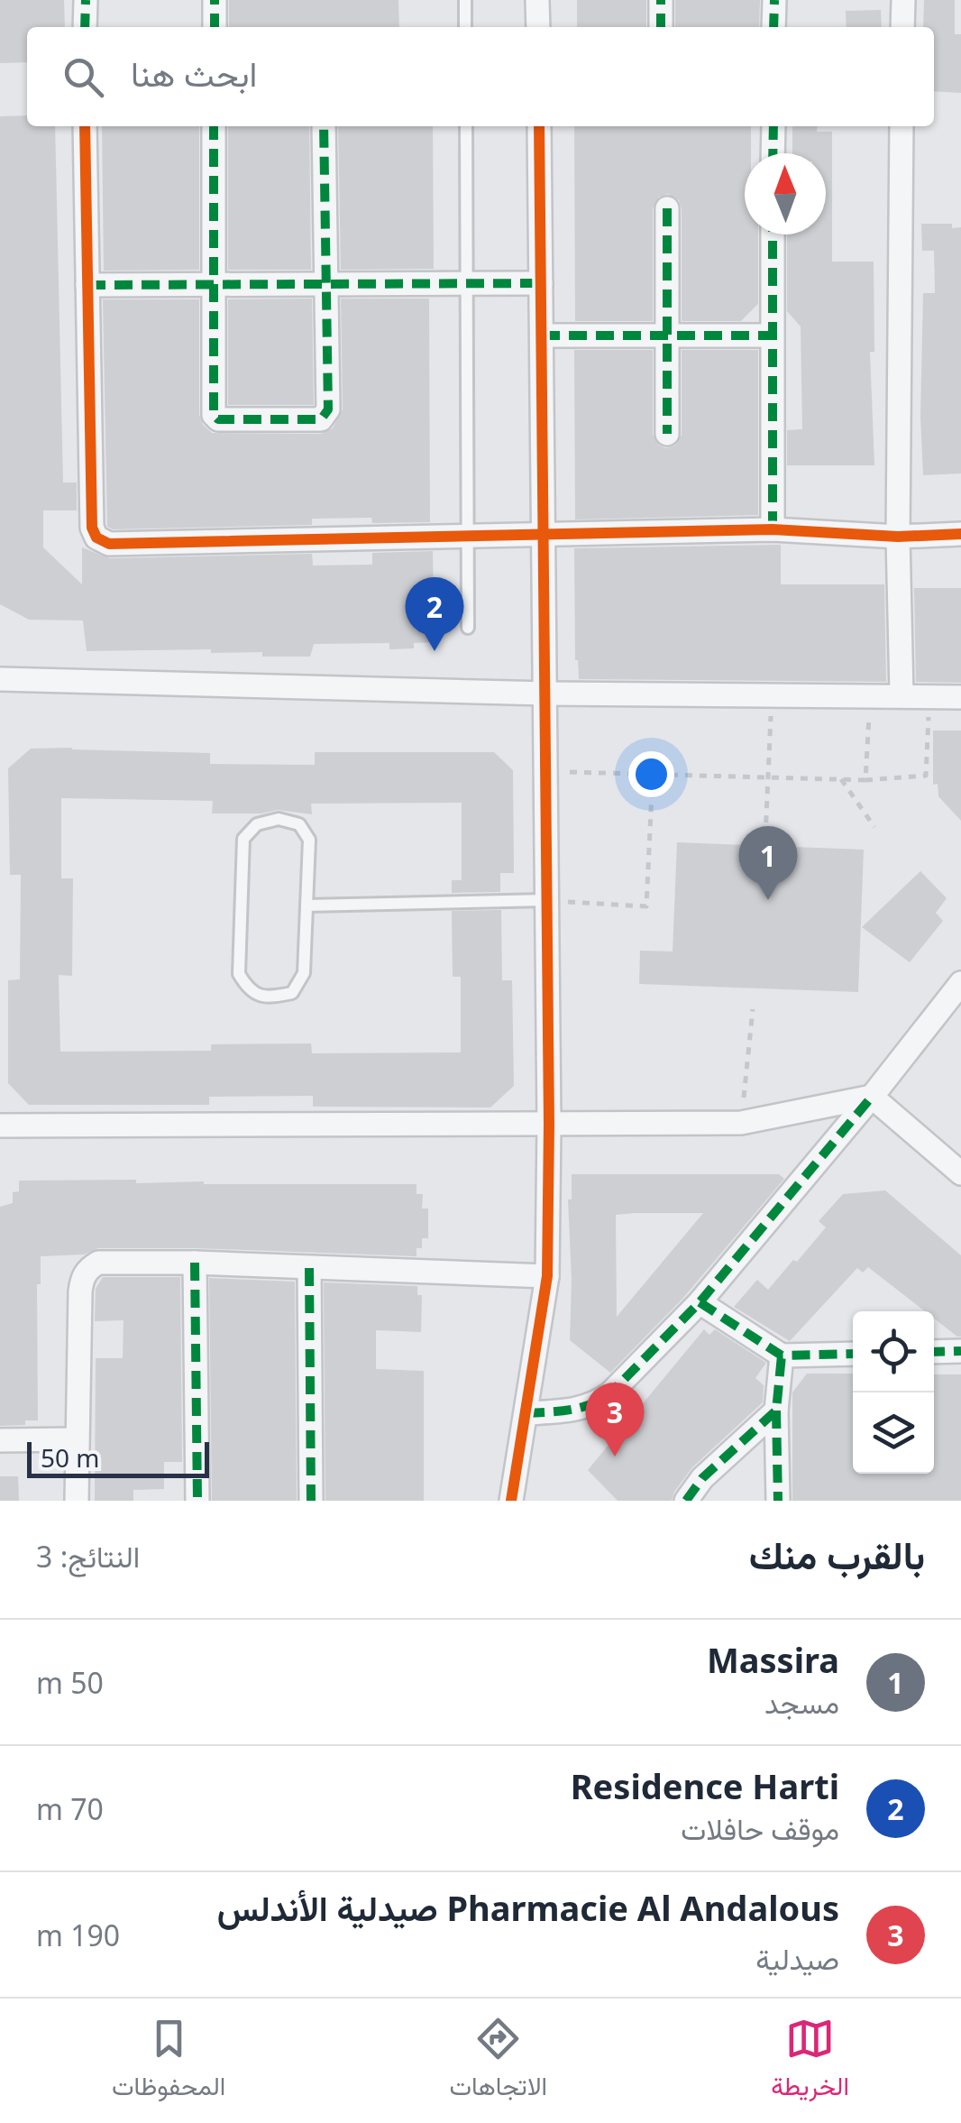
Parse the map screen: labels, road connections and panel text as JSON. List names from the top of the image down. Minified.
{"scale_bar":"50 m","north":"top","page":{"search":"ابحث هنا","pins":["2","1","3"],"scale":"50 m","heading":["بالقرب منك","النتائج: 3"],"list":[{"mark":"1","name":"Massira","note":"مسجد","value":"50 m"},{"mark":"2","name":"Residence Harti","note":"موقف حافلات","value":"70 m"},{"mark":"3","name":"Pharmacie Al Andalous صيدلية الأندلس","note":"صيدلية","value":"190 m"}],"nav":["الخريطة","الاتجاهات","المحفوظات"]}}
